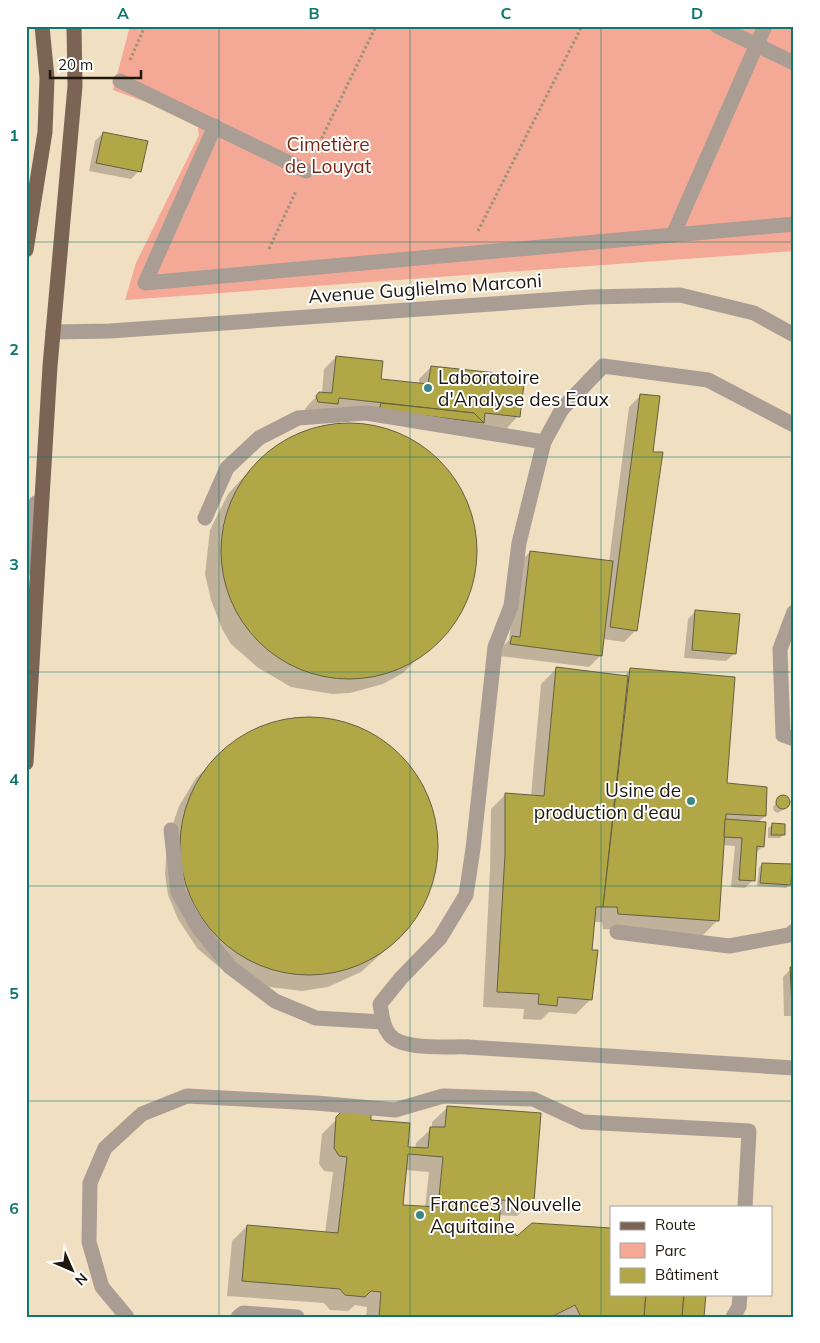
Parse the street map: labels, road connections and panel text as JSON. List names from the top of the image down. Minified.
{"streets":{"street":["Avenue Guglielmo Marconi"]},"parks":["Cimetière de Louyat"],"places":["Laboratoire d'Analyse des Eaux","Usine de production d'eau","France3 Nouvelle Aquitaine"],"legend":["Route","Parc","Bâtiment"],"scale_bar":"20 m","north":"bottom right","grid":{"columns":["A","B","C","D"],"rows":["1","2","3","4","5","6"]}}
